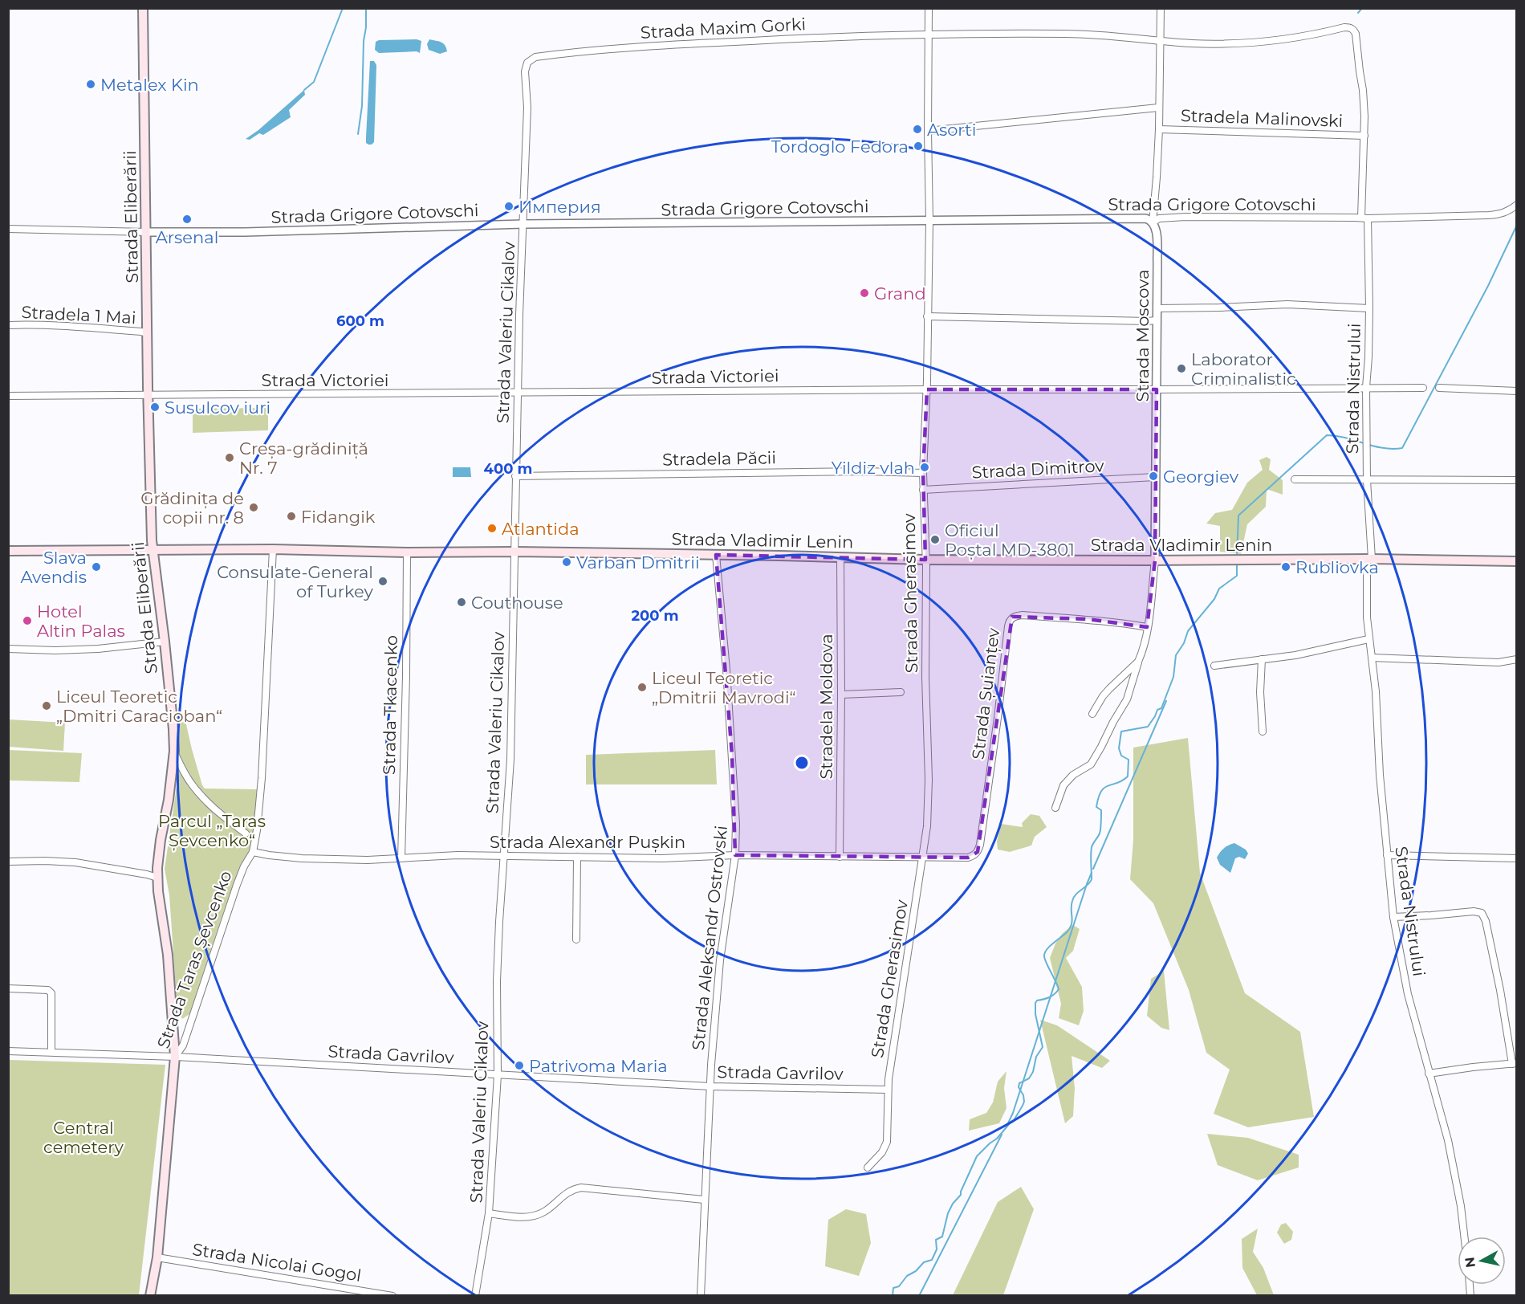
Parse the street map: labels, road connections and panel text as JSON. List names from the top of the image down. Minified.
{"streets":{"main road":["Strada Eliberării","Strada Vladimir Lenin","Strada Taras Șevcenko"],"street":["Strada Maxim Gorki","Stradela Malinovski","Strada Grigore Cotovschi","Stradela 1 Mai","Strada Valeriu Cikalov","Strada Moscova","Strada Victoriei","Strada Nistrului","Stradela Păcii","Strada Dimitrov","Strada Gherasimov","Strada Șuianțev","Strada Tkacenko","Stradela Moldova","Strada Alexandr Pușkin","Strada Aleksandr Ostrovski","Strada Gavrilov","Strada Nicolai Gogol"]},"crossings":[["Strada Maxim Gorki","Strada Valeriu Cikalov"],["Strada Maxim Gorki","Strada Moscova"],["Strada Maxim Gorki","Strada Nistrului"],["Strada Maxim Gorki","Strada Gherasimov"],["Stradela Malinovski","Strada Moscova"],["Stradela Malinovski","Strada Nistrului"],["Stradela Malinovski","Strada Gherasimov"],["Strada Grigore Cotovschi","Strada Eliberării"],["Strada Grigore Cotovschi","Strada Valeriu Cikalov"],["Strada Grigore Cotovschi","Strada Moscova"],["Strada Grigore Cotovschi","Strada Nistrului"],["Strada Grigore Cotovschi","Strada Gherasimov"],["Strada Eliberării","Stradela 1 Mai"],["Strada Eliberării","Strada Victoriei"],["Strada Eliberării","Strada Vladimir Lenin"],["Strada Eliberării","Strada Taras Șevcenko"],["Strada Eliberării","Strada Gavrilov"],["Strada Valeriu Cikalov","Strada Victoriei"],["Strada Valeriu Cikalov","Stradela Păcii"],["Strada Valeriu Cikalov","Strada Vladimir Lenin"],["Strada Valeriu Cikalov","Strada Alexandr Pușkin"],["Strada Valeriu Cikalov","Strada Gavrilov"],["Strada Moscova","Strada Victoriei"],["Strada Moscova","Strada Dimitrov"],["Strada Moscova","Strada Vladimir Lenin"],["Strada Moscova","Strada Șuianțev"],["Strada Victoriei","Strada Nistrului"],["Strada Victoriei","Strada Gherasimov"],["Strada Nistrului","Strada Vladimir Lenin"],["Stradela Păcii","Strada Gherasimov"],["Strada Dimitrov","Strada Gherasimov"],["Strada Vladimir Lenin","Strada Gherasimov"],["Strada Vladimir Lenin","Strada Tkacenko"],["Strada Vladimir Lenin","Stradela Moldova"],["Strada Vladimir Lenin","Strada Aleksandr Ostrovski"],["Strada Vladimir Lenin","Strada Taras Șevcenko"],["Strada Gherasimov","Strada Șuianțev"],["Strada Gherasimov","Strada Alexandr Pușkin"],["Strada Gherasimov","Strada Gavrilov"],["Strada Șuianțev","Strada Alexandr Pușkin"],["Strada Tkacenko","Strada Alexandr Pușkin"],["Stradela Moldova","Strada Alexandr Pușkin"],["Strada Alexandr Pușkin","Strada Aleksandr Ostrovski"],["Strada Alexandr Pușkin","Strada Taras Șevcenko"],["Strada Aleksandr Ostrovski","Strada Gavrilov"],["Strada Taras Șevcenko","Strada Gavrilov"],["Strada Taras Șevcenko","Strada Nicolai Gogol"]],"parks":["Parcul „Taras Șevcenko“","Central cemetery"],"places":["Metalex Kin","Asorti","Tordoglo Fedora","Империя","Arsenal","Grand","Laborator Criminalistic","Susulcov iuri","Creșa-grădiniță Nr. 7","Yildiz vlah","Georgiev","Grădinița de copii nr. 8","Fidangik","Atlantida","Oficiul Poștal MD-3801","Varban Dmitrii","Slava Avendis","Rubliovka","Consulate-General of Turkey","Couthouse","Hotel Altin Palas","Liceul Teoretic „Dmitrii Mavrodi“","Liceul Teoretic „Dmitri Caracioban“","Patrivoma Maria"],"north":"left","rings":["600 m","400 m","200 m"]}
